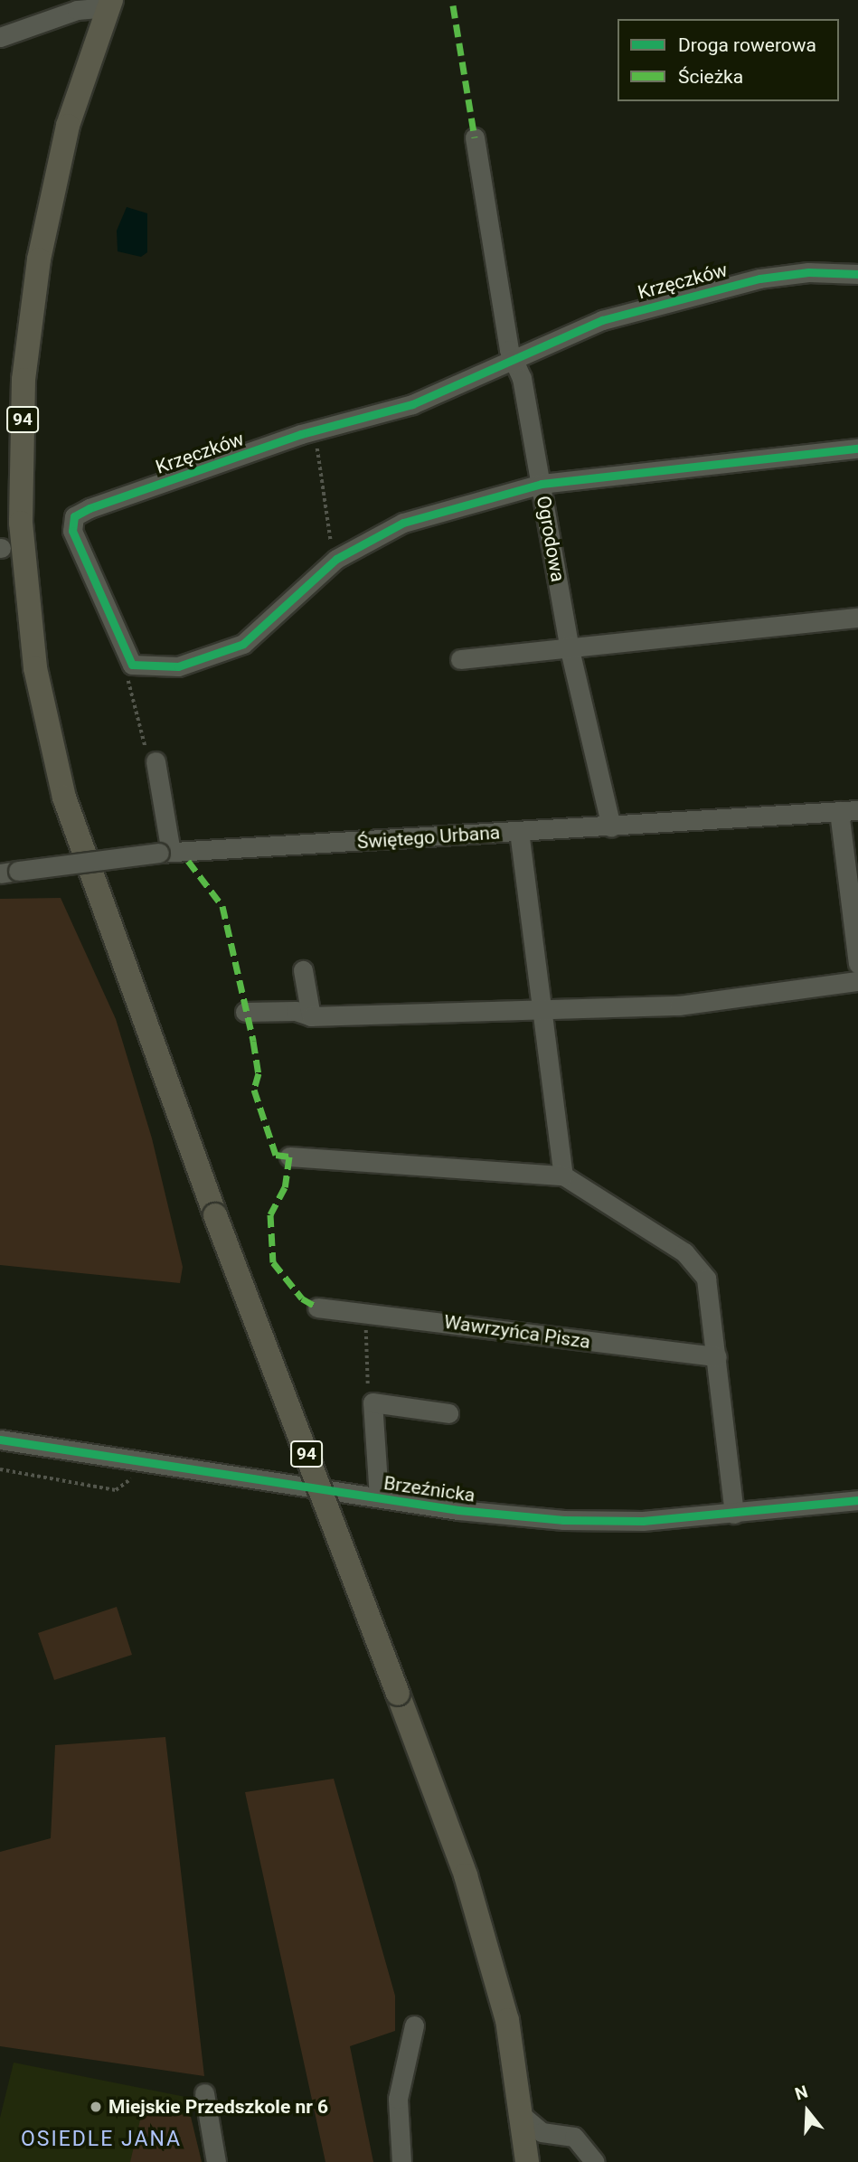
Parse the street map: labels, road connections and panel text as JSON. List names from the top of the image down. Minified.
{"streets":{"main road":["94"],"street":["Krzęczków","Ogrodowa","Świętego Urbana","Wawrzyńca Pisza","Brzeźnicka"]},"crossings":[["Krzęczków","Ogrodowa"],["Ogrodowa","Świętego Urbana"]],"districts":["OSIEDLE JANA"],"places":["Miejskie Przedszkole nr 6"],"legend":["Droga rowerowa","Ścieżka"],"north":"top"}
